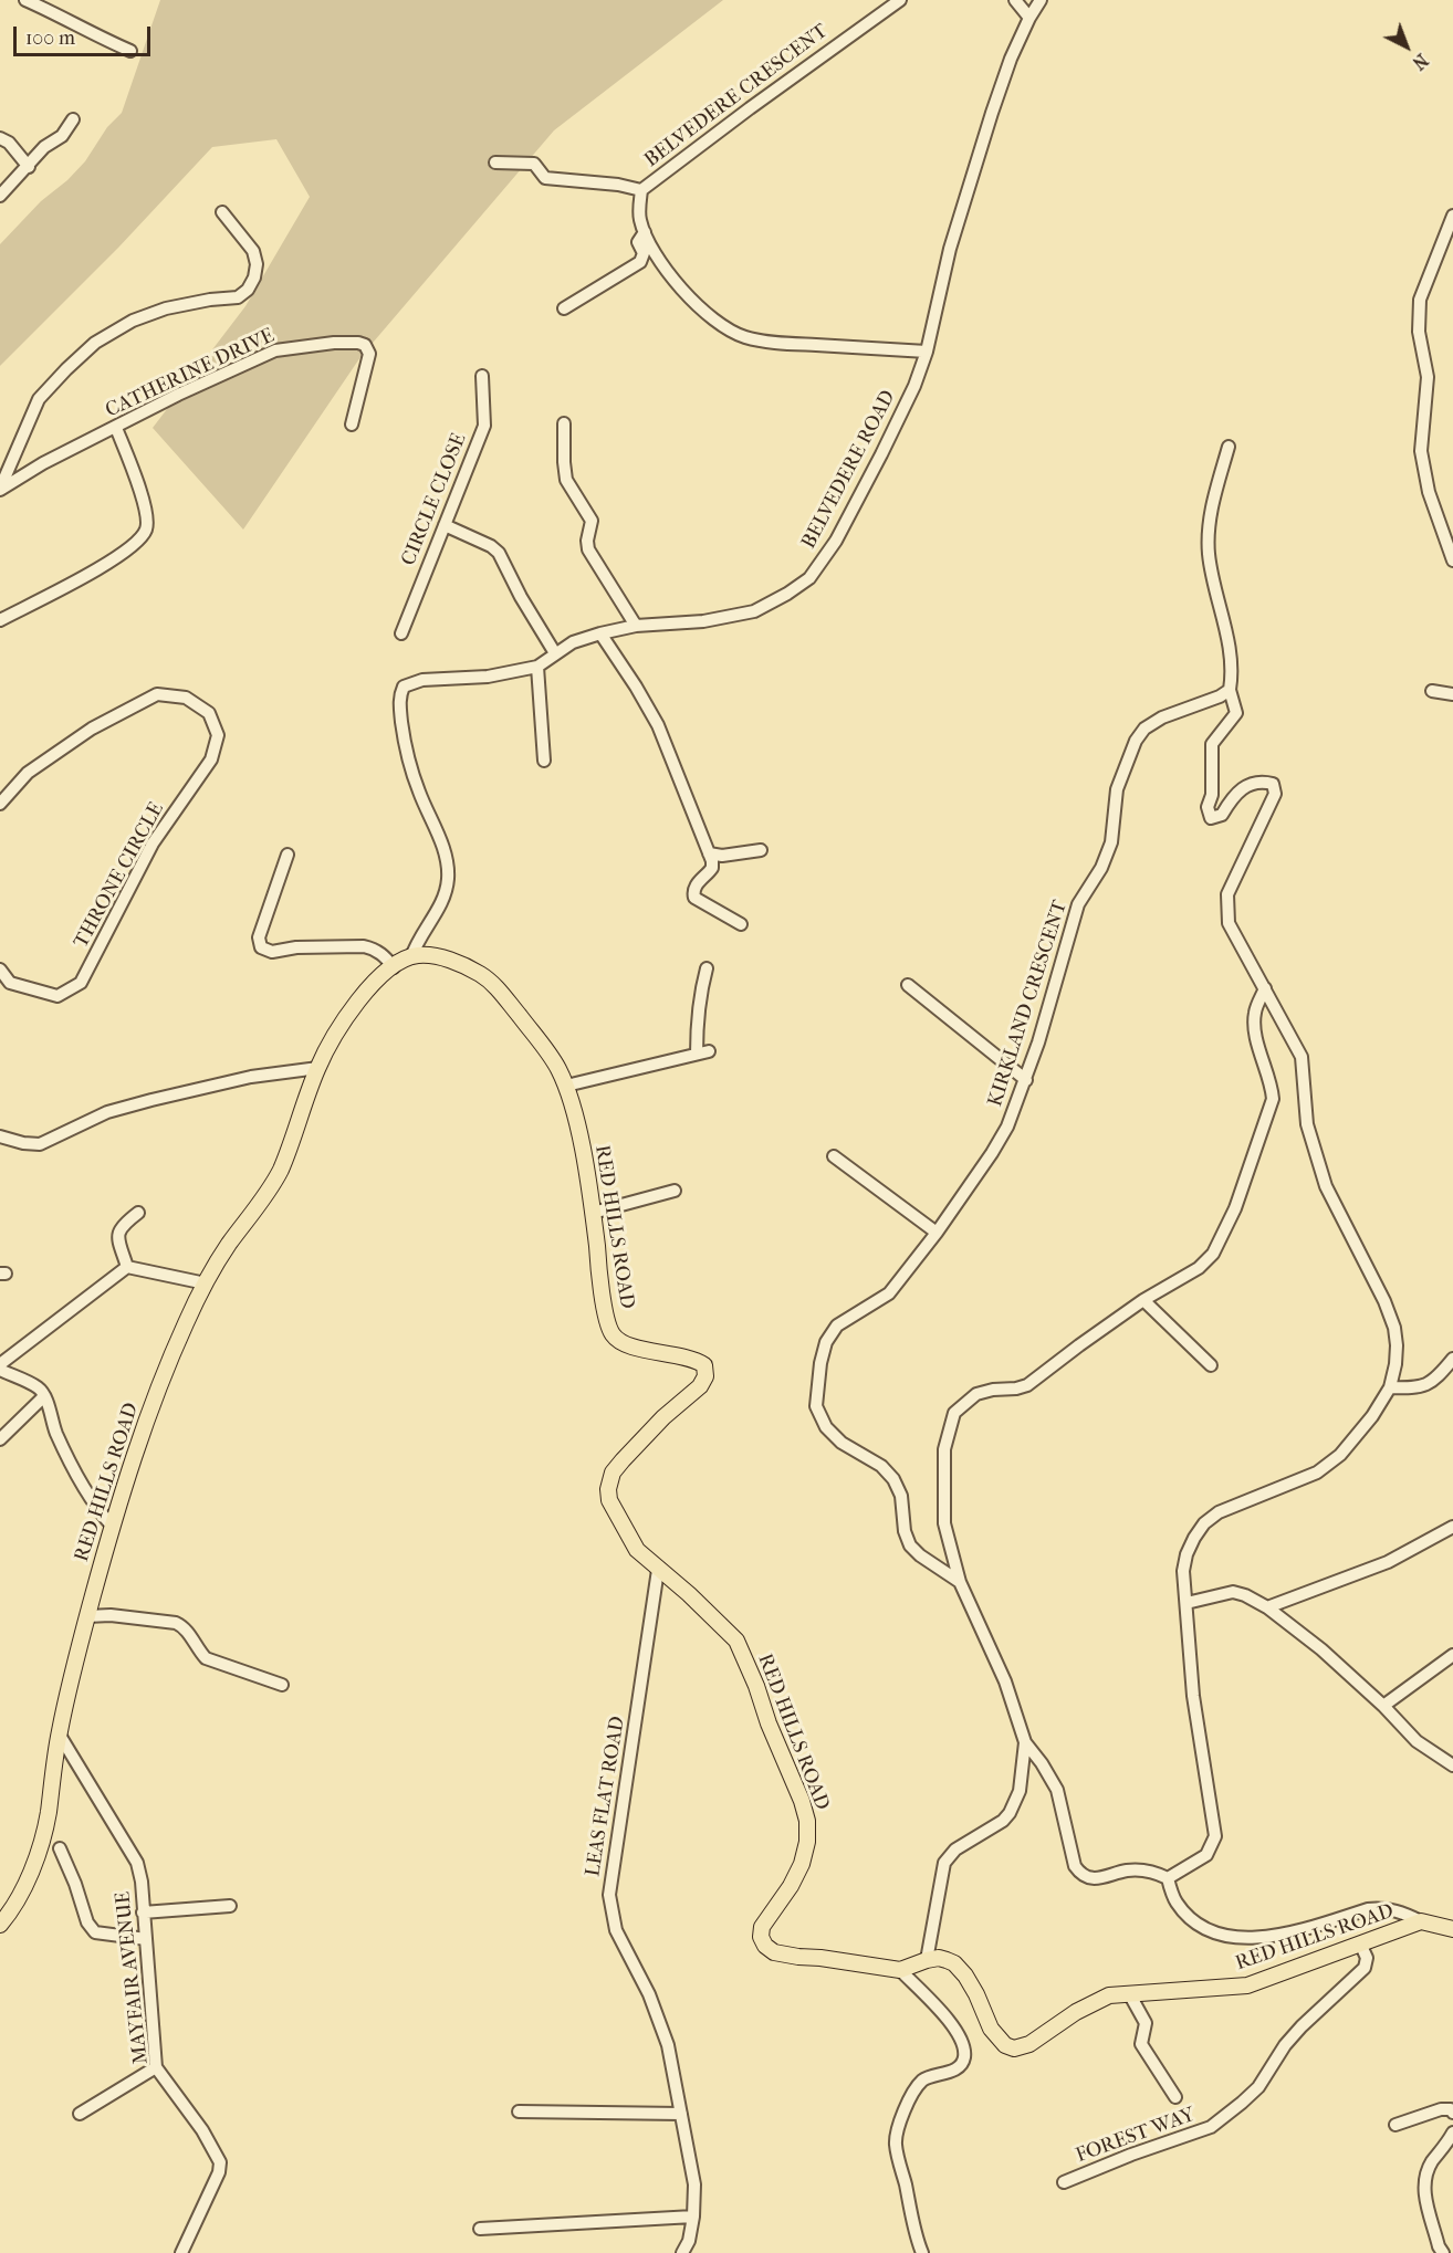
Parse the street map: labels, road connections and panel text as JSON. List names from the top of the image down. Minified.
{"streets":{"main road":["RED HILLS ROAD"],"street":["BELVEDERE CRESCENT","CATHERINE DRIVE","BELVEDERE ROAD","CIRCLE CLOSE","THRONE CIRCLE","KIRKLAND CRESCENT","LEAS FLAT ROAD","MAYFAIR AVENUE","FOREST WAY"]},"crossings":[["BELVEDERE CRESCENT","BELVEDERE ROAD"],["BELVEDERE ROAD","RED HILLS ROAD"],["RED HILLS ROAD","LEAS FLAT ROAD"],["RED HILLS ROAD","MAYFAIR AVENUE"],["RED HILLS ROAD","FOREST WAY"]],"scale_bar":"100 m","north":"bottom right"}
